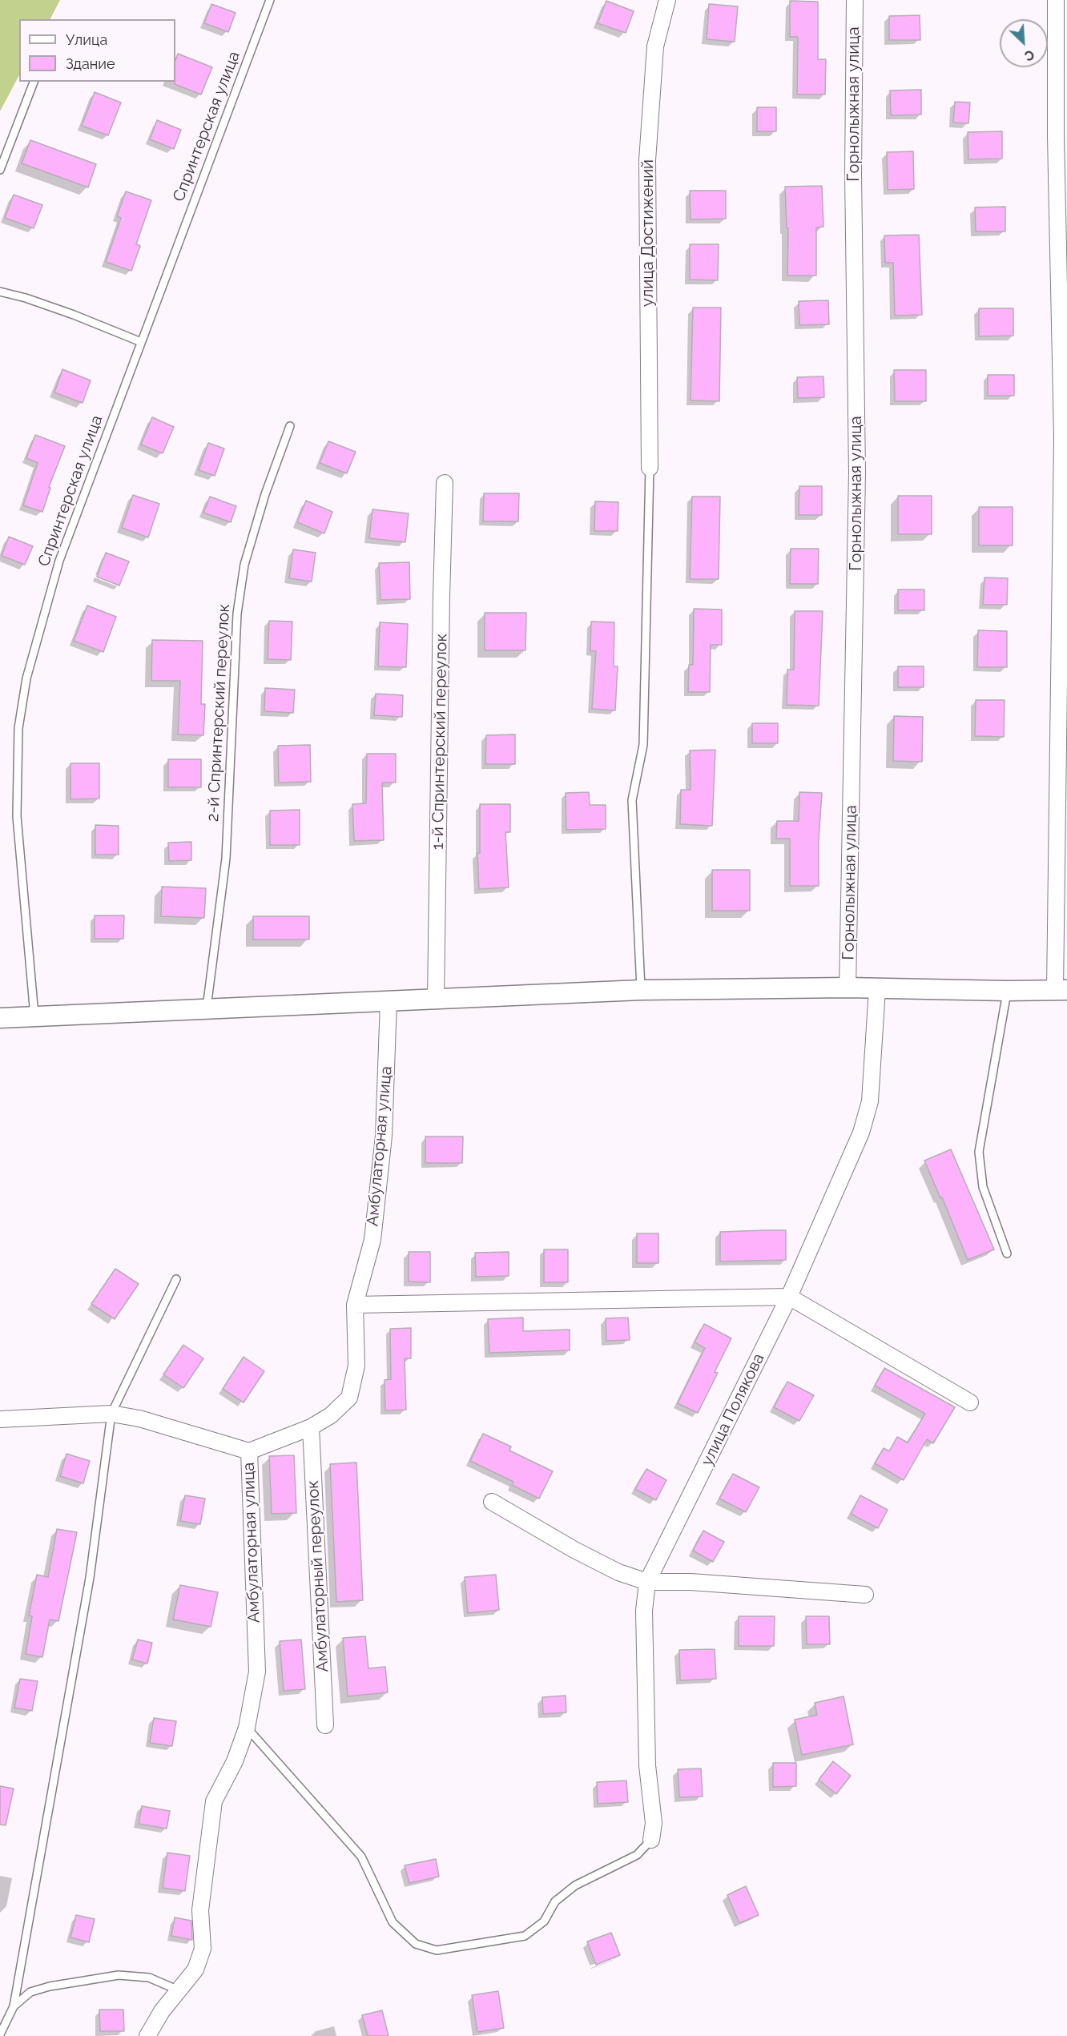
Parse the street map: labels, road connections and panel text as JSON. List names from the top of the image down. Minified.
{"streets":{"street":["Горнолыжная улица","улица Достижений","1-й Спринтерский переулок","Амбулаторная улица","улица Полякова","Амбулаторный переулок"],"lane":["Спринтерская улица","2-й Спринтерский переулок"]},"crossings":[["Амбулаторная улица","Амбулаторный переулок"]],"legend":["Улица","Здание"],"north":"bottom right"}
